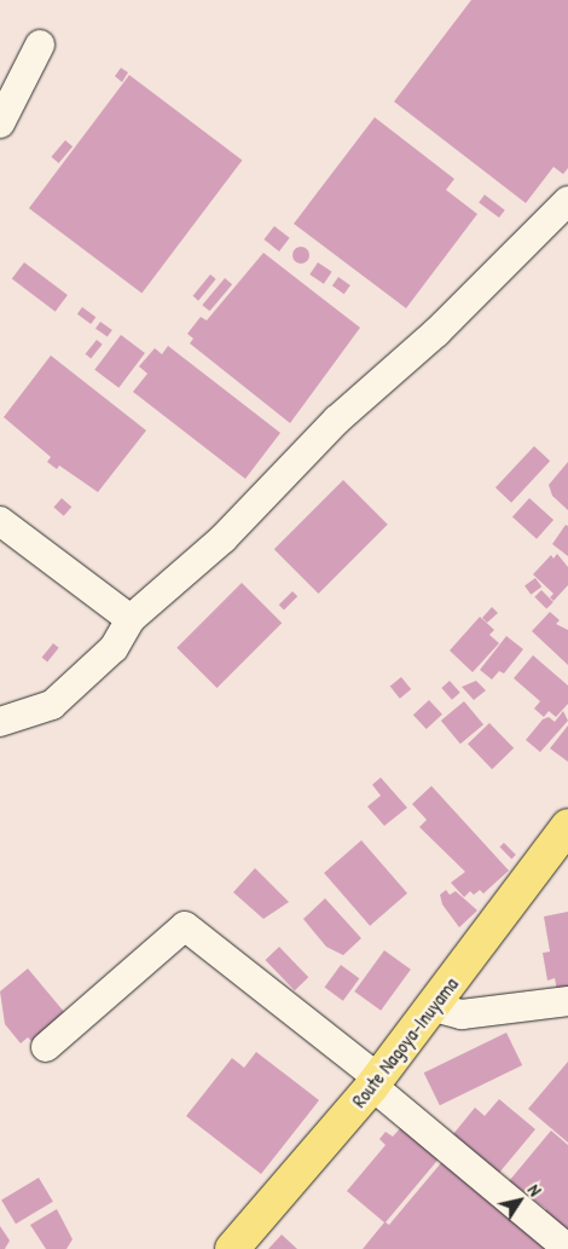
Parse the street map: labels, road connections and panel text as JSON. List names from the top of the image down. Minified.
{"streets":{"main road":["Route Nagoya-Inuyama"]},"north":"top right"}
